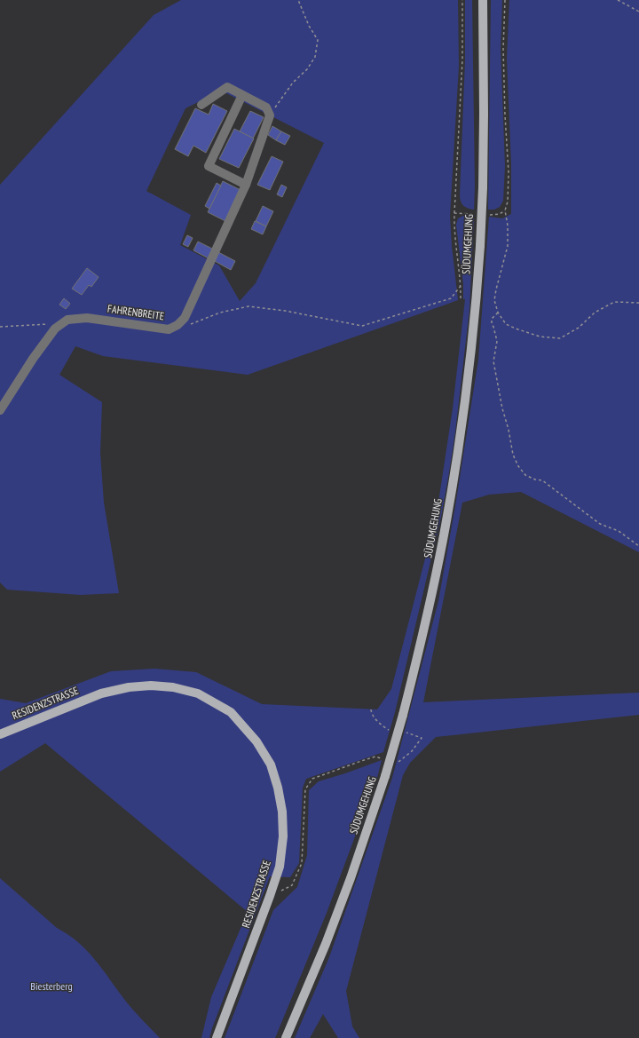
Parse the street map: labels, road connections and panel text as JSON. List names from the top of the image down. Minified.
{"streets":{"main road":["SÜDUMGEHUNG","RESIDENZSTRASSE"],"lane":["FAHRENBREITE"]},"parks":["Biesterberg"]}
